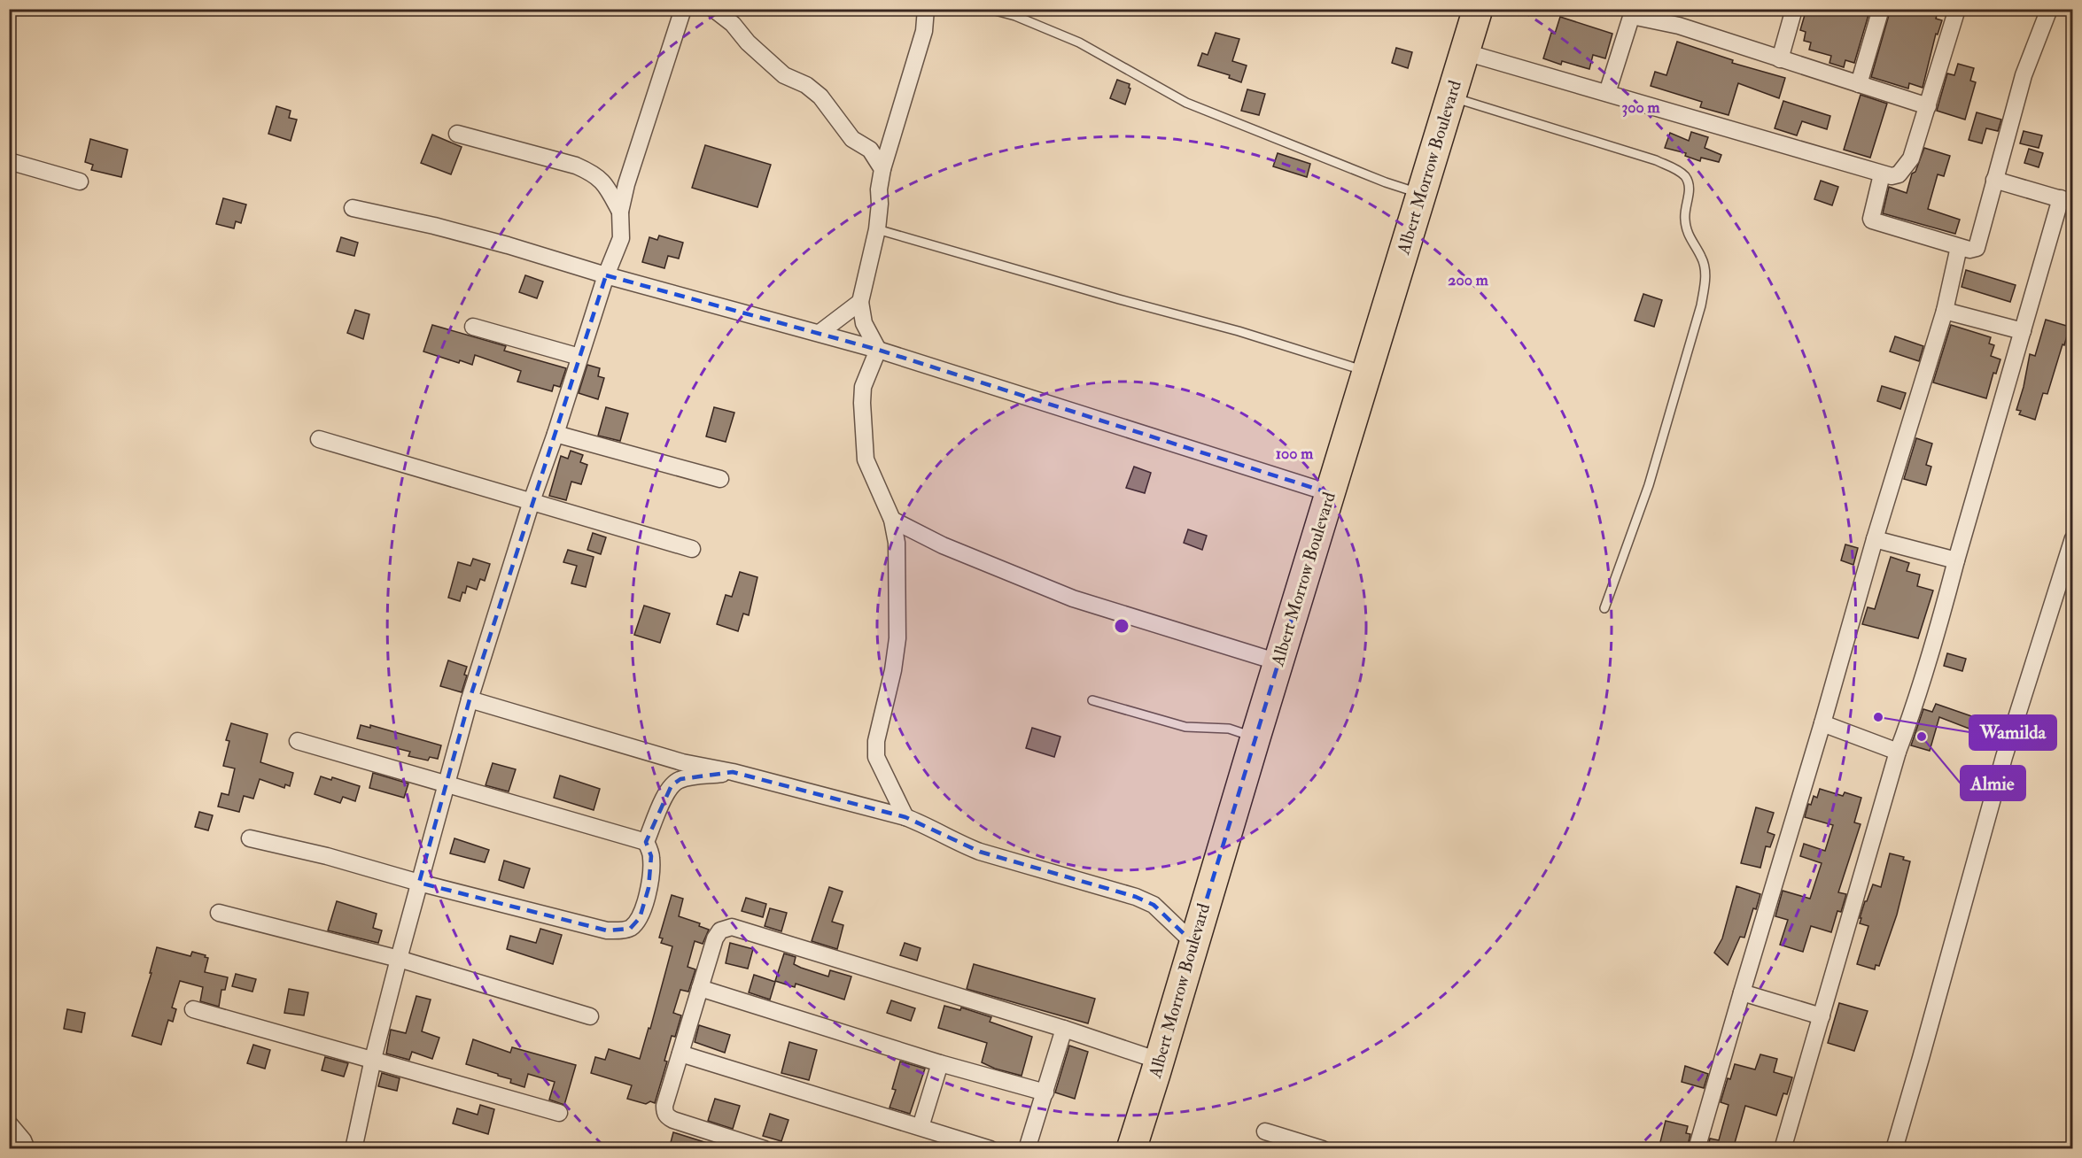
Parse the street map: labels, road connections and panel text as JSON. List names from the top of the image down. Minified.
{"streets":{"highway":["Albert Morrow Boulevard"]},"places":["Wamilda","Almie"],"rings":["300 m","200 m","100 m"]}
